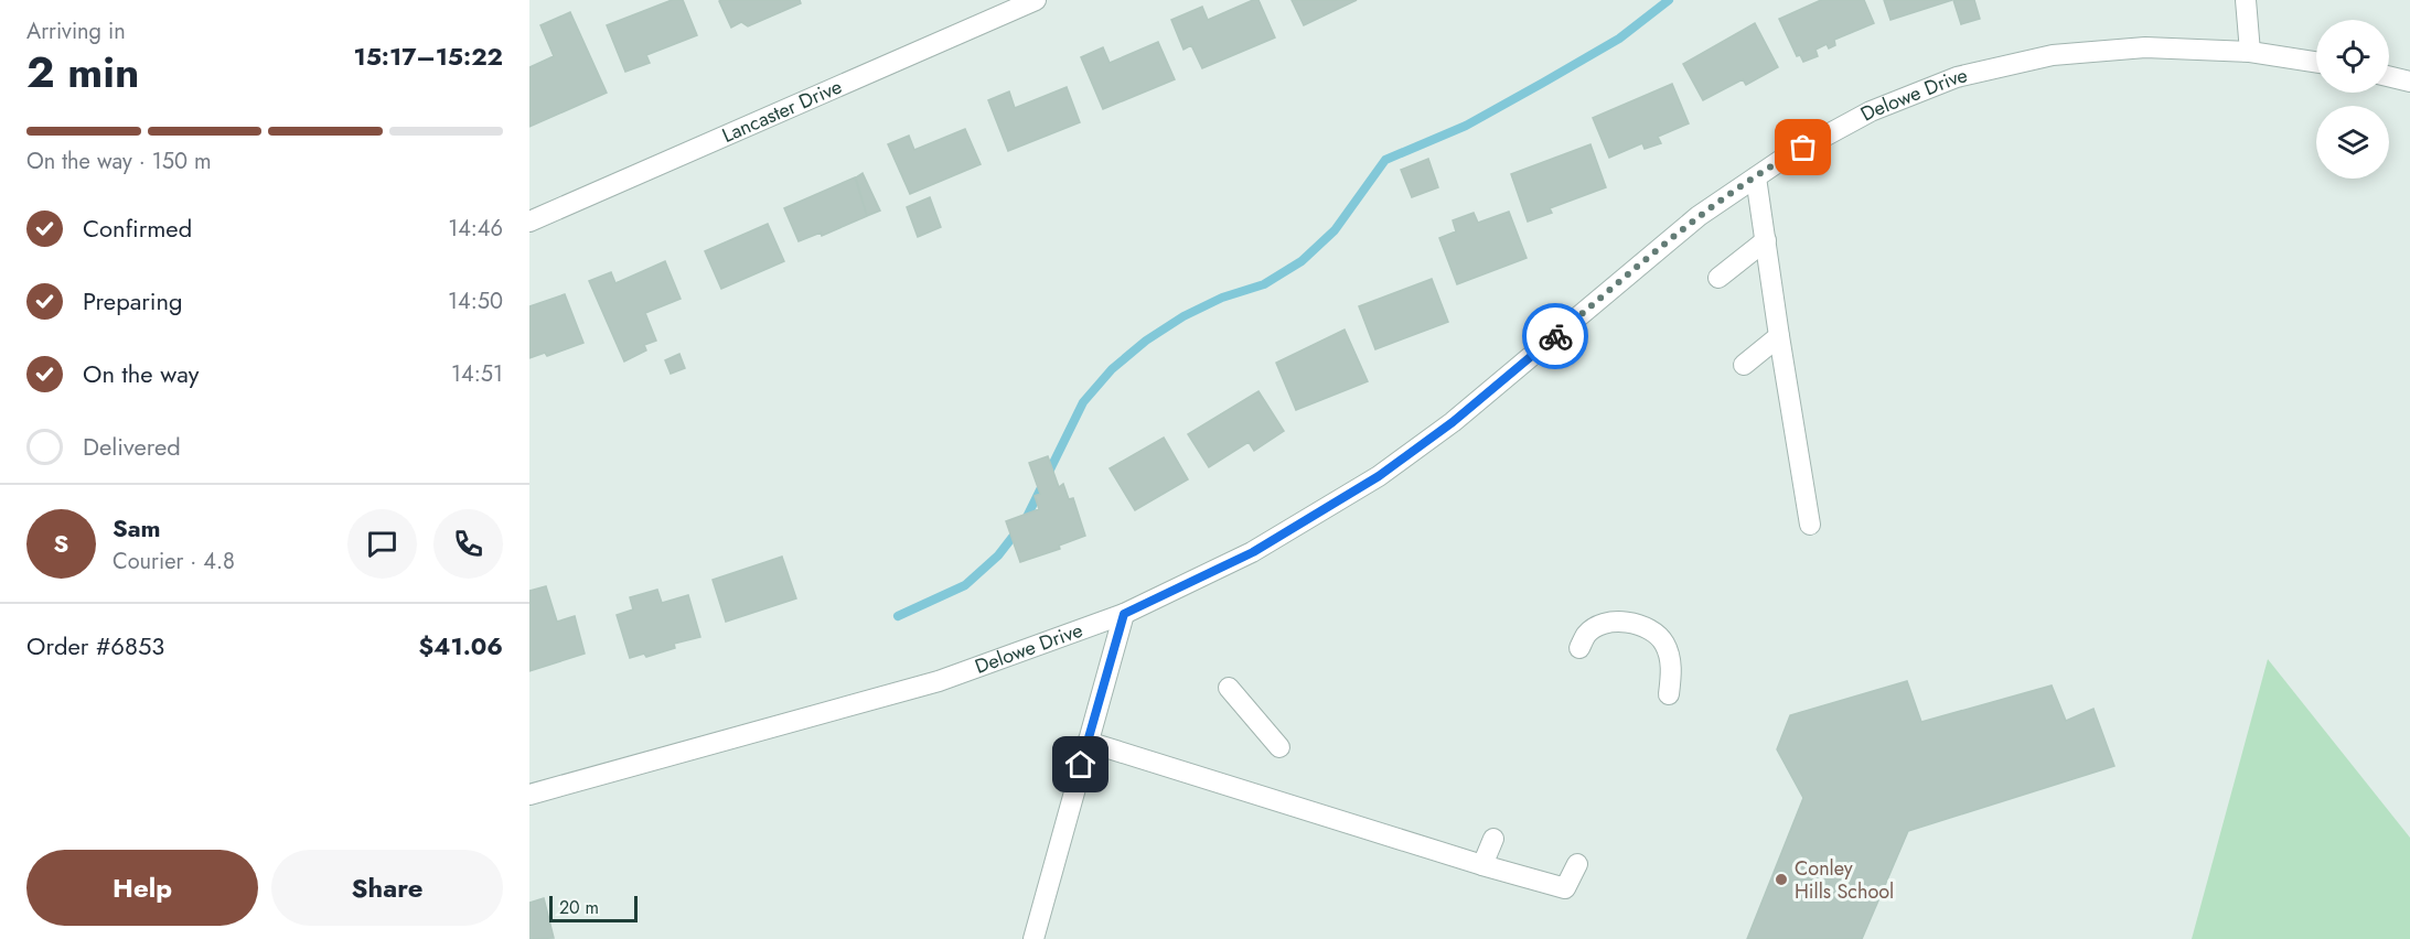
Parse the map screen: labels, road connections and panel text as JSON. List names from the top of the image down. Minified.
{"streets":{"street":["Delowe Drive","Lancaster Drive"]},"places":["Conley Hills School"],"scale_bar":"20 m","page":{"heading":["2 min","Arriving in","15:17–15:22"],"panel":["Sam","Courier · 4.8","Order #6853","$41.06"],"bar":"On the way · 150 m","list":[["Confirmed","14:46"],["Preparing","14:50"],["On the way","14:51"],"Delivered"],"round":"S","buttons":["Help","Share"],"scale":"20 m"}}
